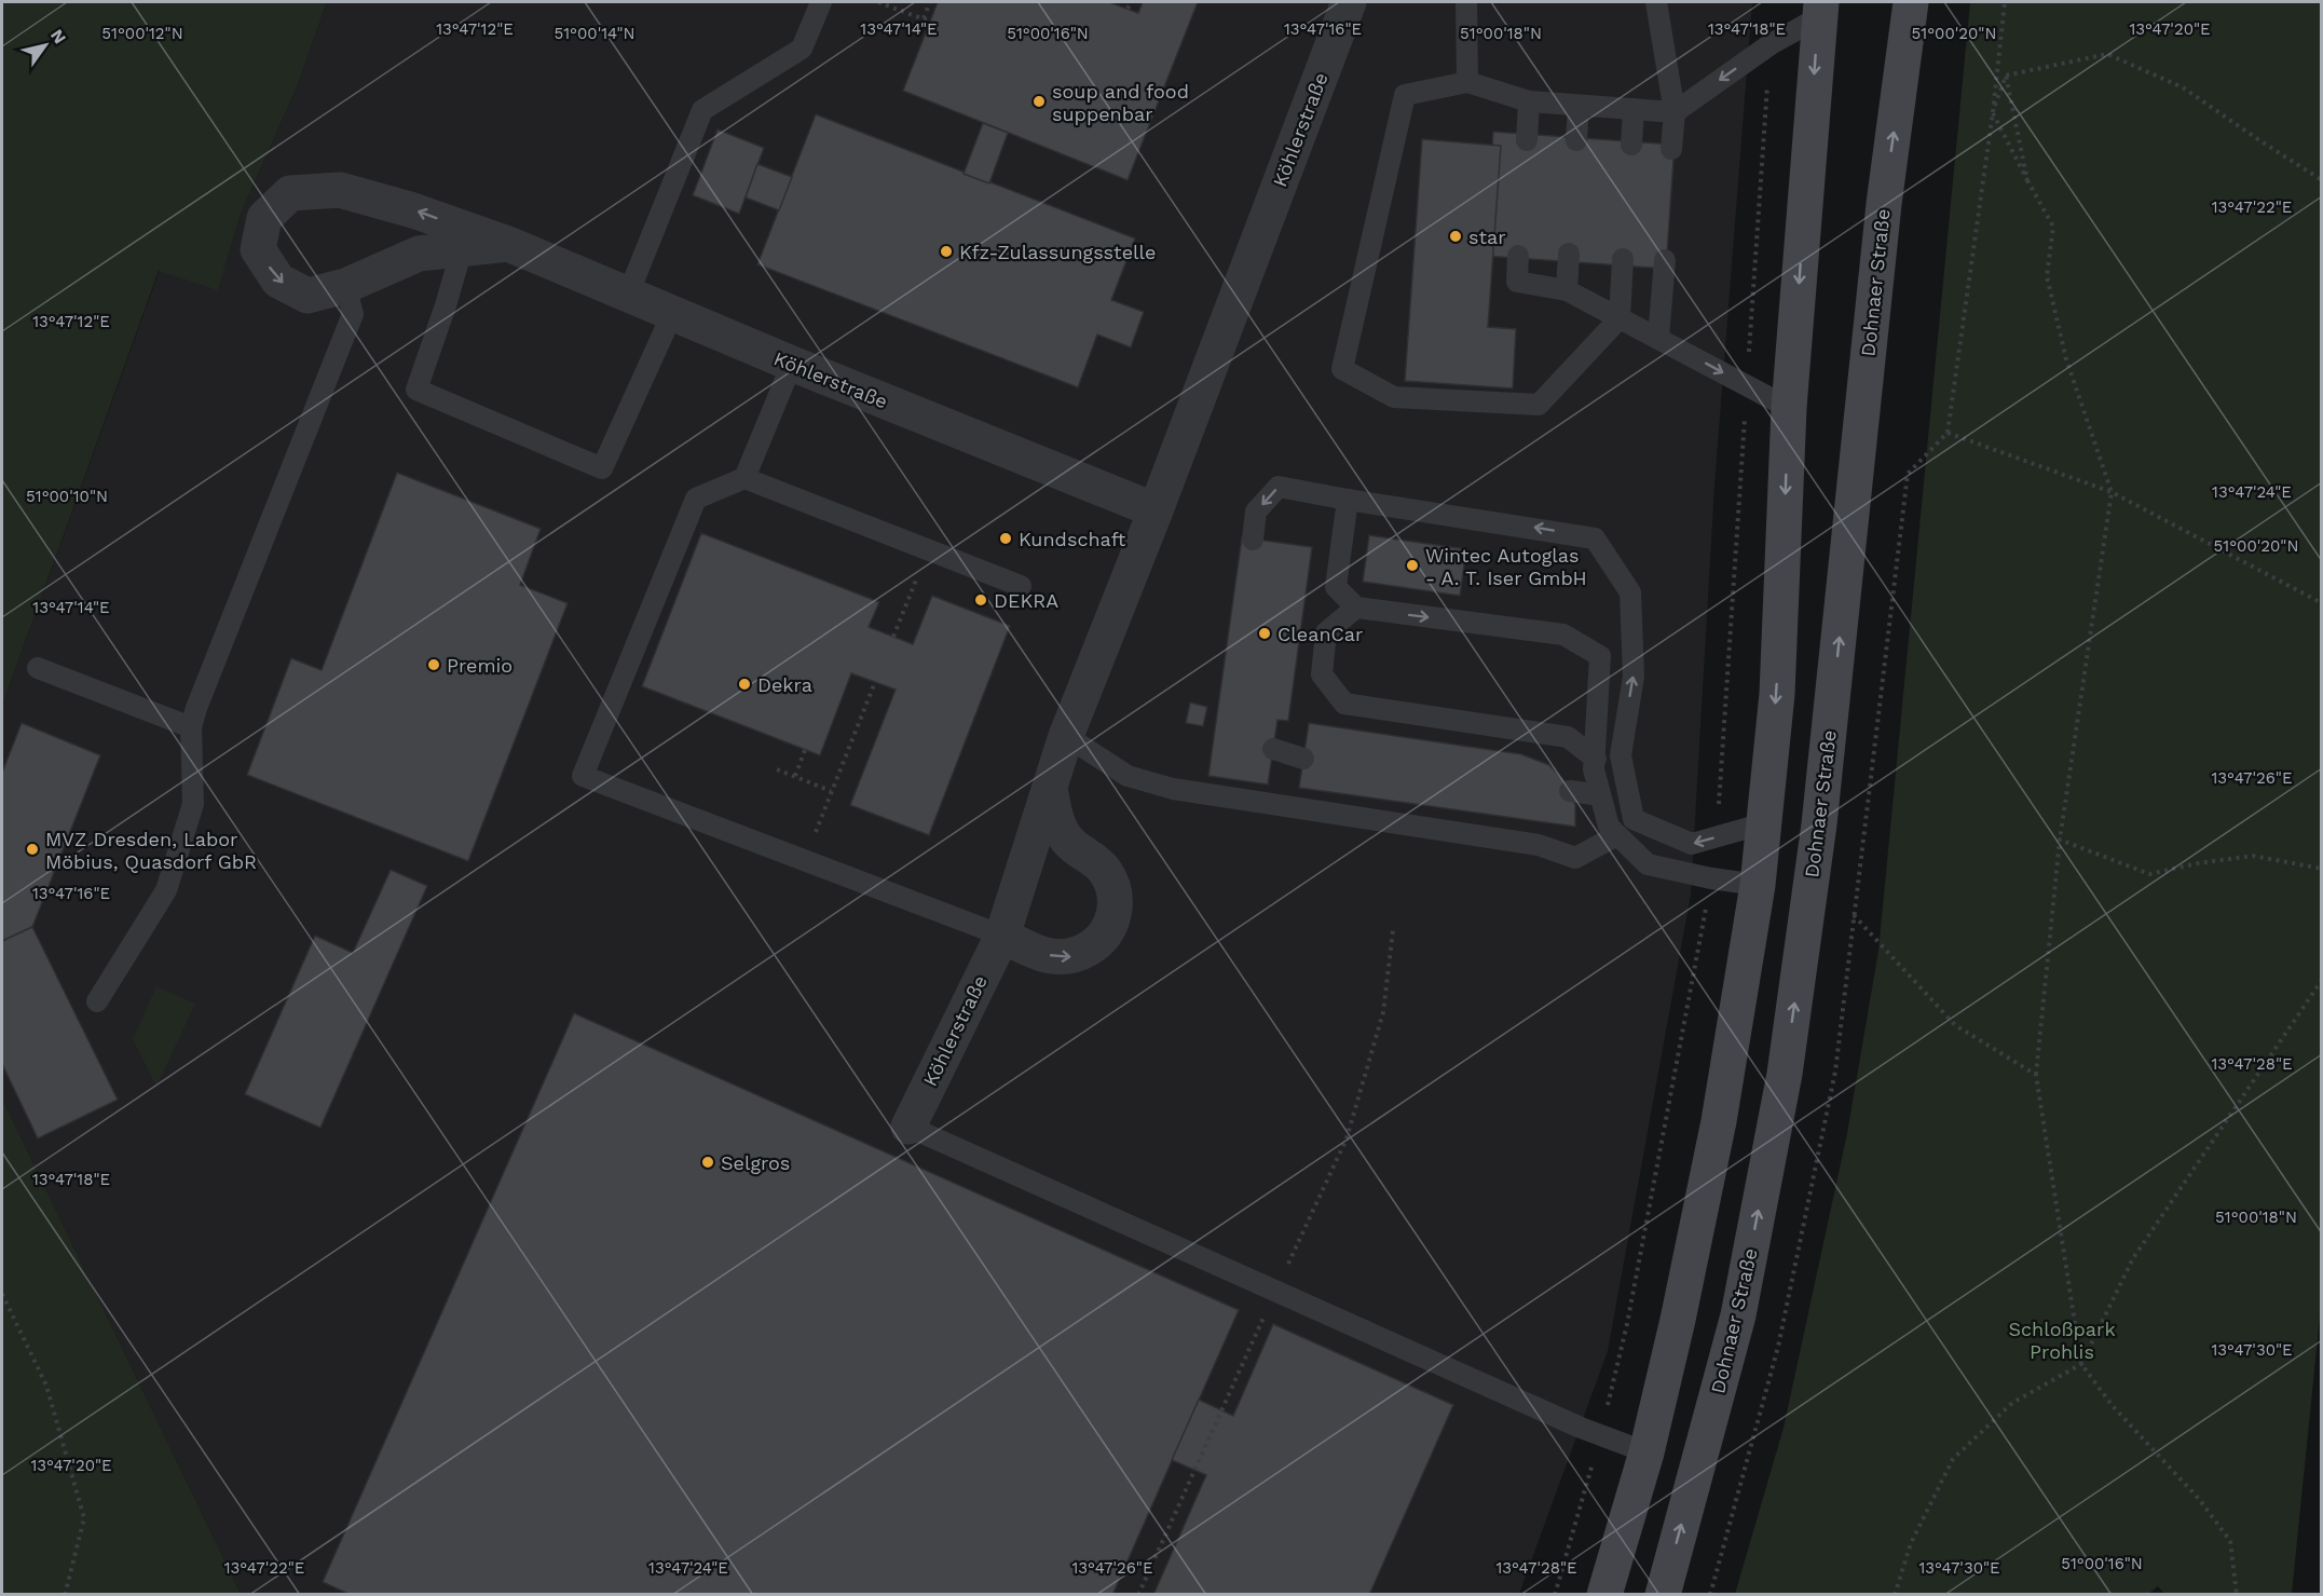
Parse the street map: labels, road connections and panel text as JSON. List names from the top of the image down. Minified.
{"streets":{"main road":["Dohnaer Straße"],"street":["Köhlerstraße"]},"parks":["Schloßpark Prohlis"],"places":["soup and food suppenbar","star","Kfz-Zulassungsstelle","Kundschaft","Wintec Autoglas - A. T. Iser GmbH","DEKRA","CleanCar","Premio","Dekra","MVZ Dresden, Labor Möbius, Quasdorf GbR","Selgros"],"north":"top right","coordinates":["13°47'14\"E","13°47'12\"E","13°47'16\"E","13°47'18\"E","13°47'20\"E","51°00'12\"N","51°00'14\"N","51°00'16\"N","51°00'18\"N","51°00'20\"N","13°47'22\"E","13°47'24\"E","51°00'10\"N","13°47'26\"E","13°47'28\"E","13°47'30\"E"]}
